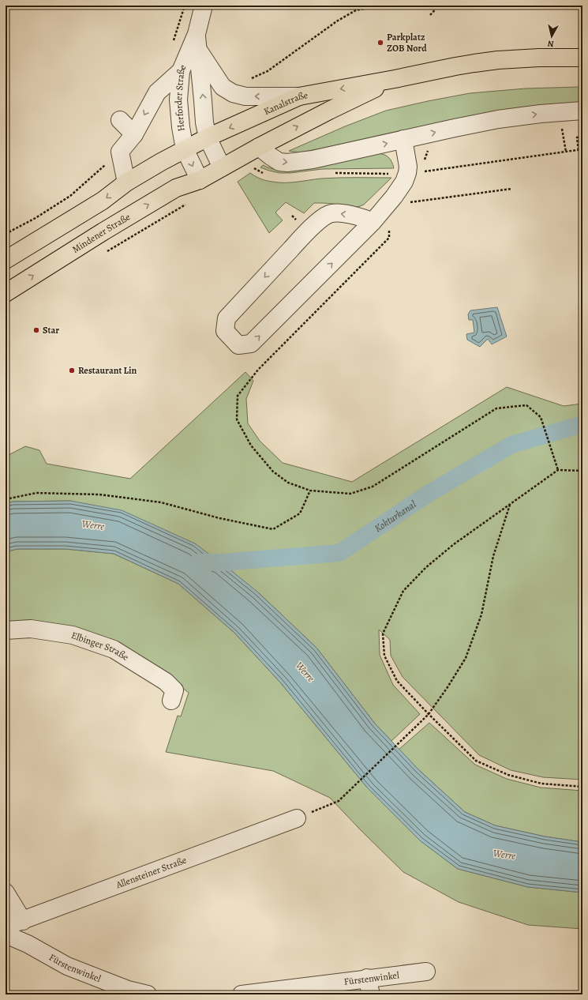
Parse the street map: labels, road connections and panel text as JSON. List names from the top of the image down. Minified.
{"streets":{"main road":["Kanalstraße","Mindener Straße"],"street":["Herforder Straße","Elbinger Straße","Allensteiner Straße","Fürstenwinkel"]},"crossings":[["Herforder Straße","Kanalstraße"],["Herforder Straße","Mindener Straße"],["Kanalstraße","Mindener Straße"]],"water":["Kokturkanal","Werre"],"places":["Parkplatz ZOB Nord","Star","Restaurant Lin"],"north":"bottom"}
